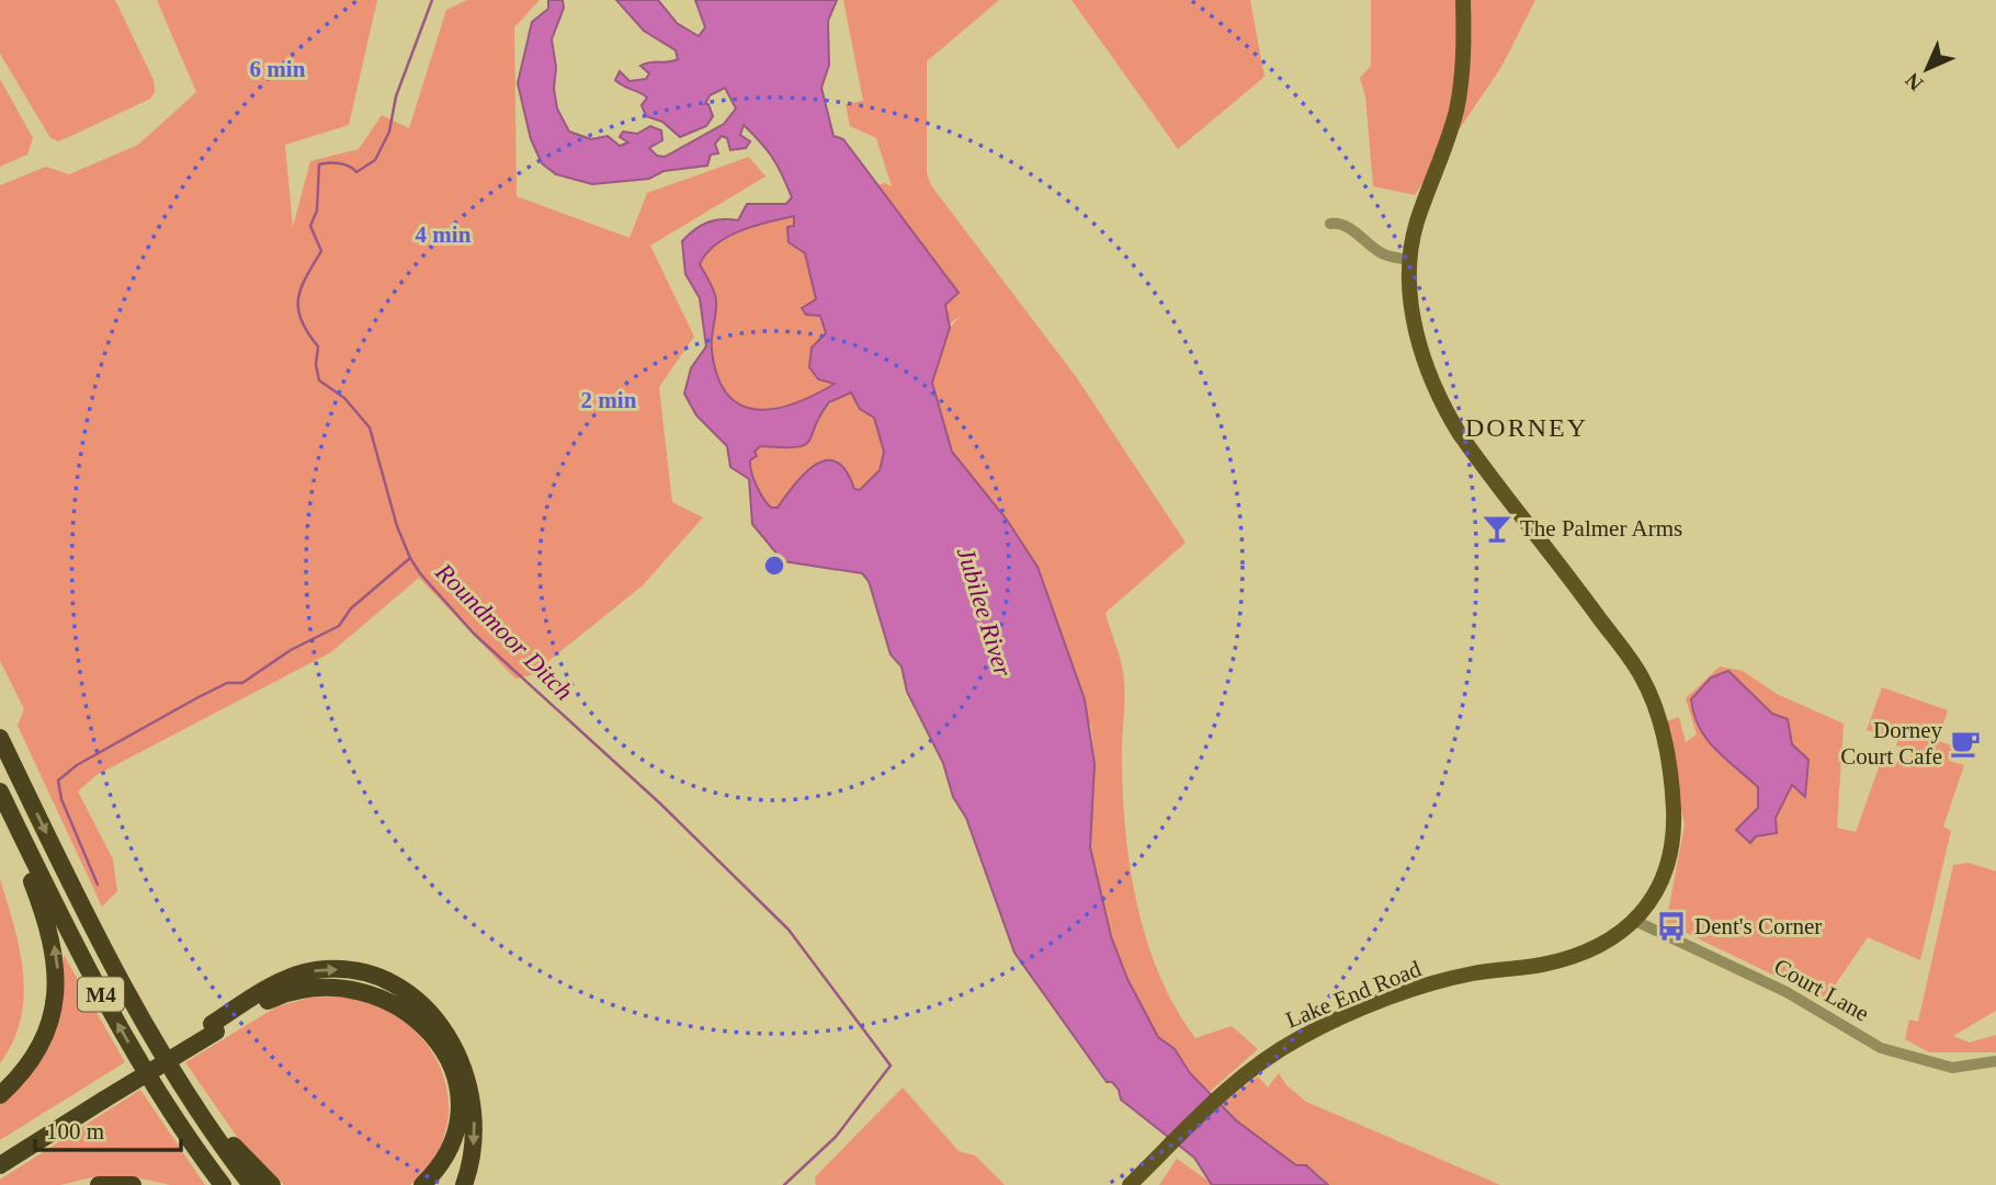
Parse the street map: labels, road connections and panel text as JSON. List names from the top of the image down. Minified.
{"streets":{"highway":["M4"],"main road":["Lake End Road"],"street":["Court Lane"]},"crossings":[["Court Lane","Lake End Road"]],"districts":["DORNEY"],"water":["Jubilee River","Roundmoor Ditch"],"places":{"bar":["The Palmer Arms"],"cafe":["Dorney Court Cafe"],"bus stop":["Dent's Corner"]},"scale_bar":"100 m","north":"bottom left","rings":["6 min","4 min","2 min"]}
